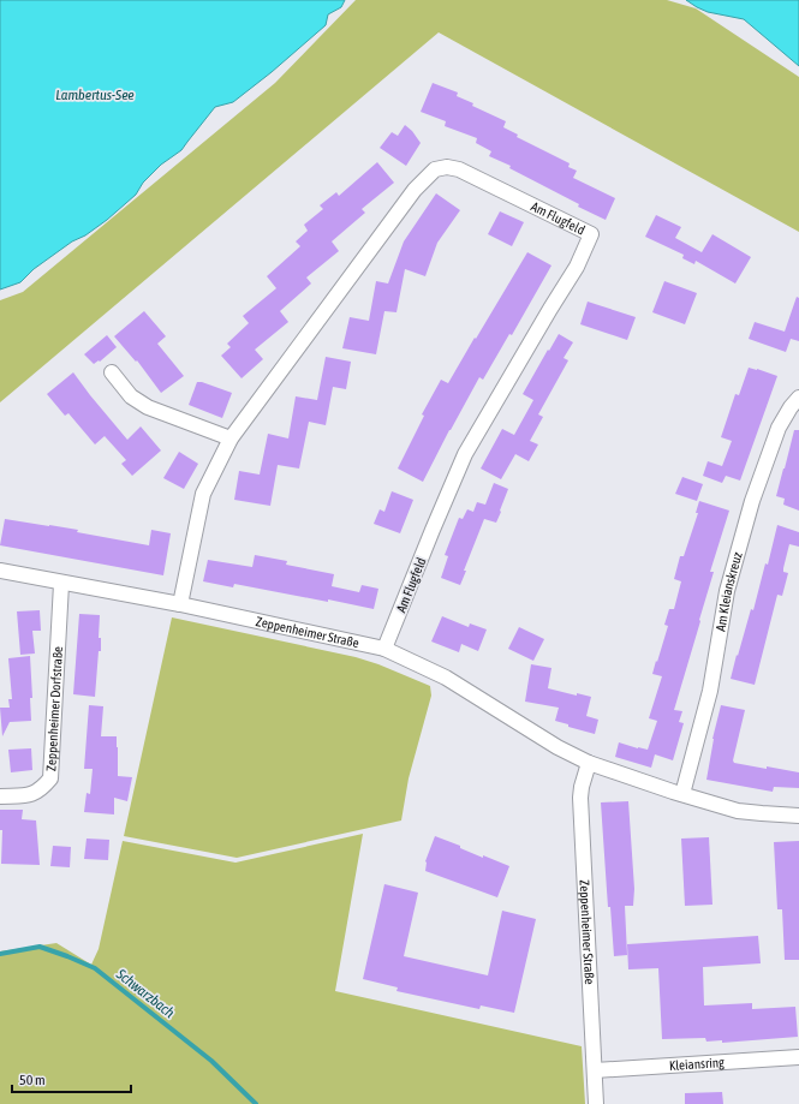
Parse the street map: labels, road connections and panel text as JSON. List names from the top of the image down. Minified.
{"streets":{"street":["Am Flugfeld","Am Kleianskreuz","Zeppenheimer Straße","Zeppenheimer Dorfstraße","Kleiansring"]},"crossings":[["Am Flugfeld","Zeppenheimer Straße"],["Am Kleianskreuz","Zeppenheimer Straße"],["Zeppenheimer Straße","Zeppenheimer Dorfstraße"],["Zeppenheimer Straße","Kleiansring"]],"water":["Lambertus-See","Schwarzbach"],"scale_bar":"50 m"}
